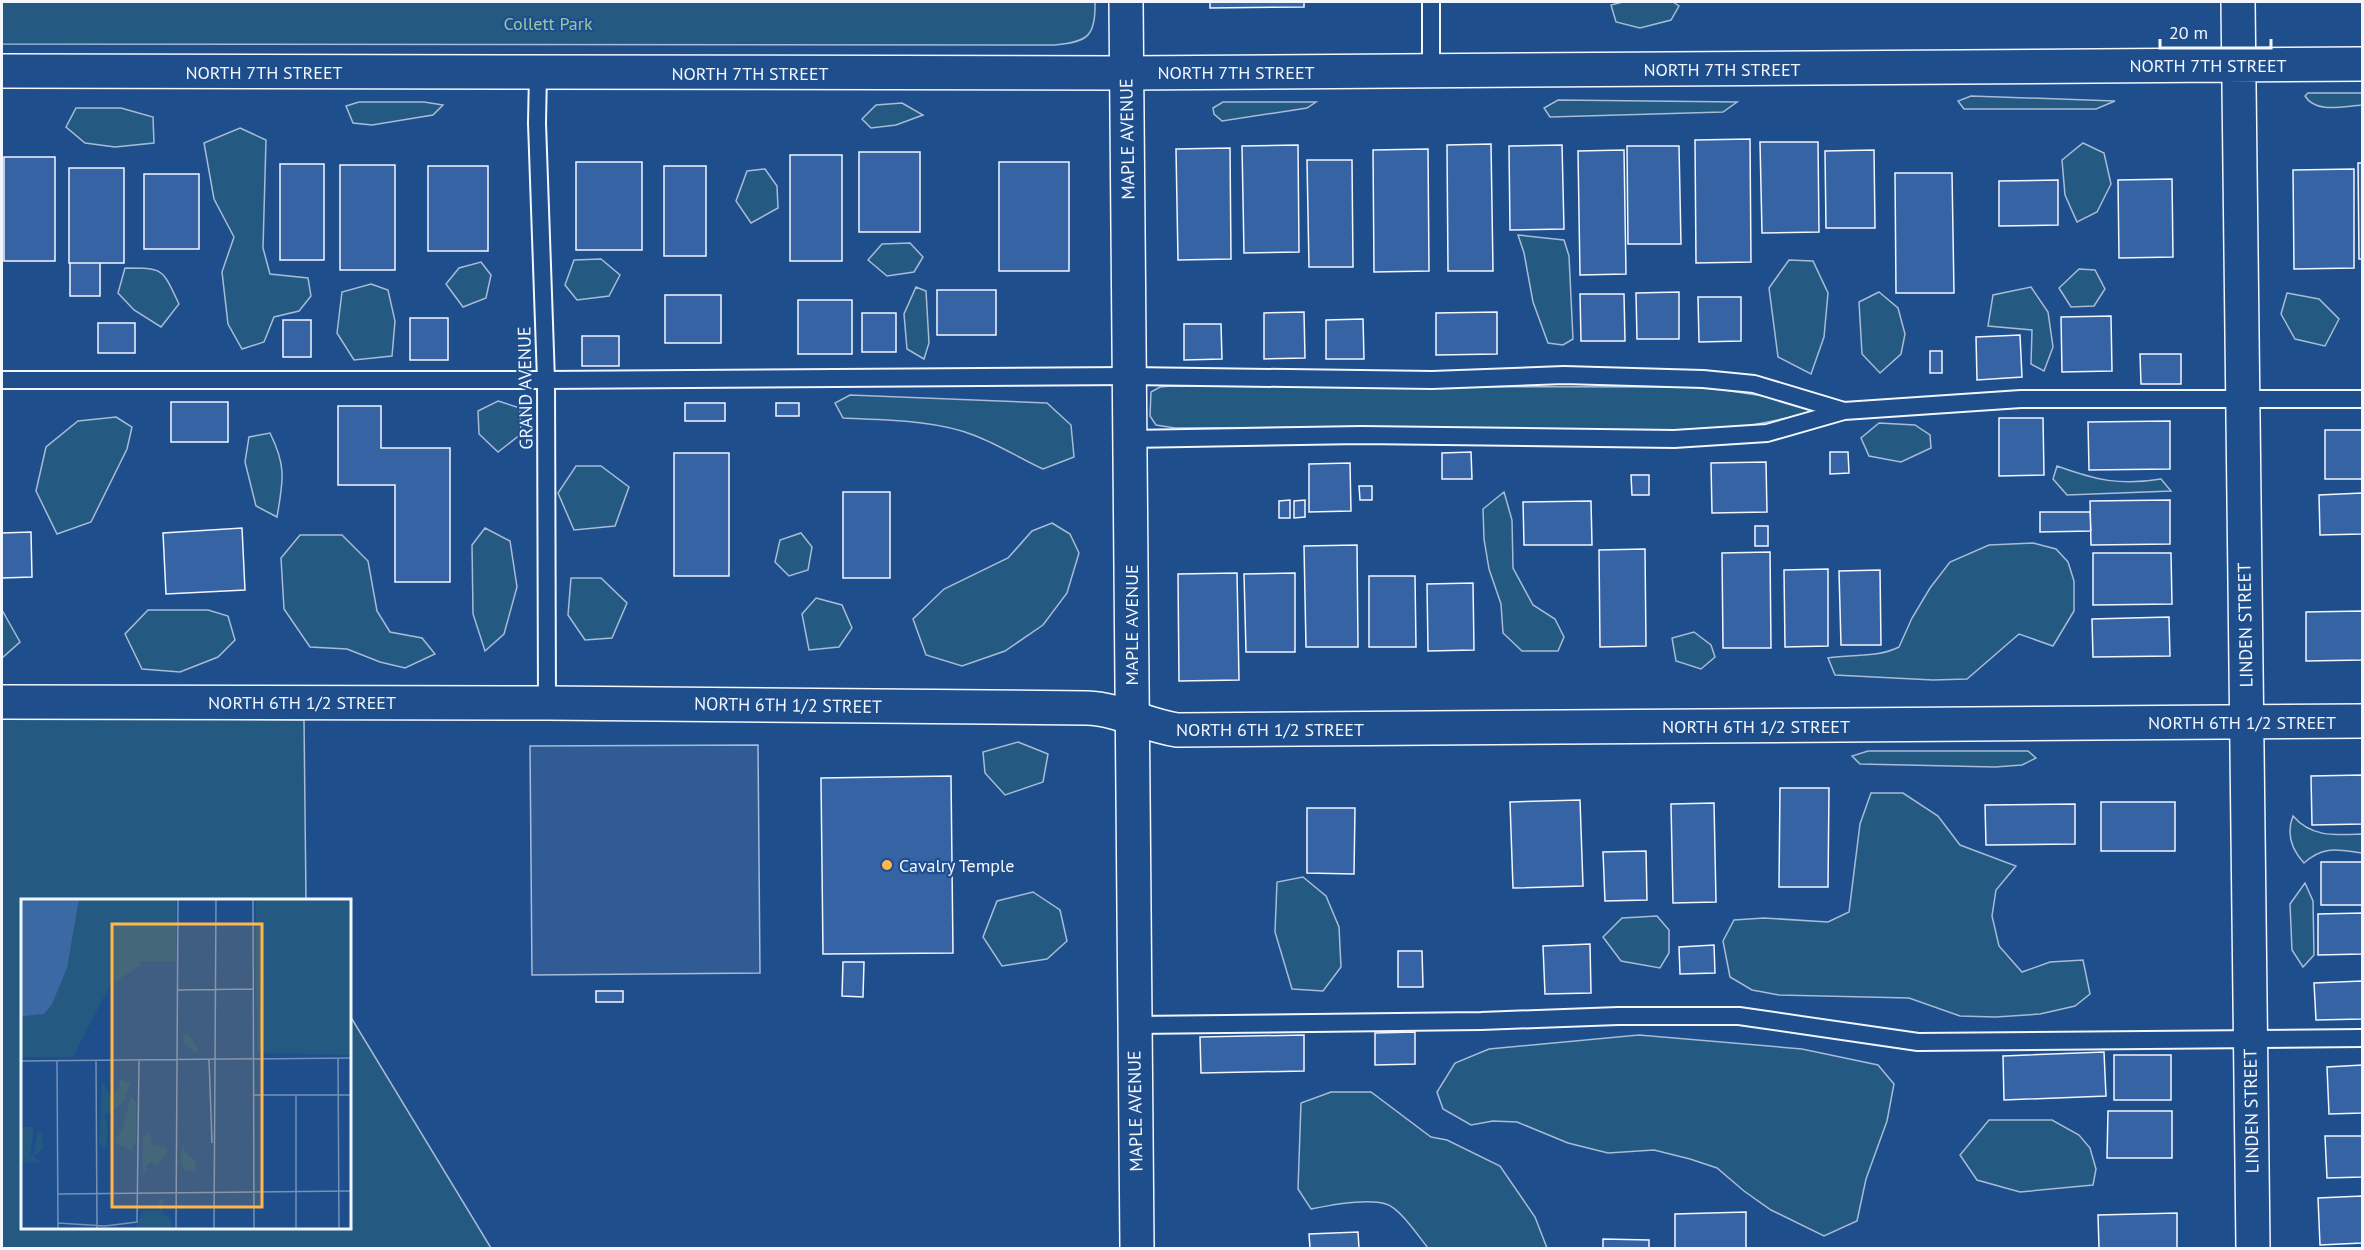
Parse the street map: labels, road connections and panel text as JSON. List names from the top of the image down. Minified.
{"streets":{"street":["NORTH 7TH STREET","MAPLE AVENUE","LINDEN STREET","NORTH 6TH 1/2 STREET"],"lane":["GRAND AVENUE"]},"crossings":[["NORTH 7TH STREET","MAPLE AVENUE"],["NORTH 7TH STREET","GRAND AVENUE"],["NORTH 7TH STREET","LINDEN STREET"],["MAPLE AVENUE","NORTH 6TH 1/2 STREET"],["GRAND AVENUE","NORTH 6TH 1/2 STREET"],["LINDEN STREET","NORTH 6TH 1/2 STREET"]],"parks":["Collett Park"],"places":["Cavalry Temple"],"scale_bar":"20 m"}
